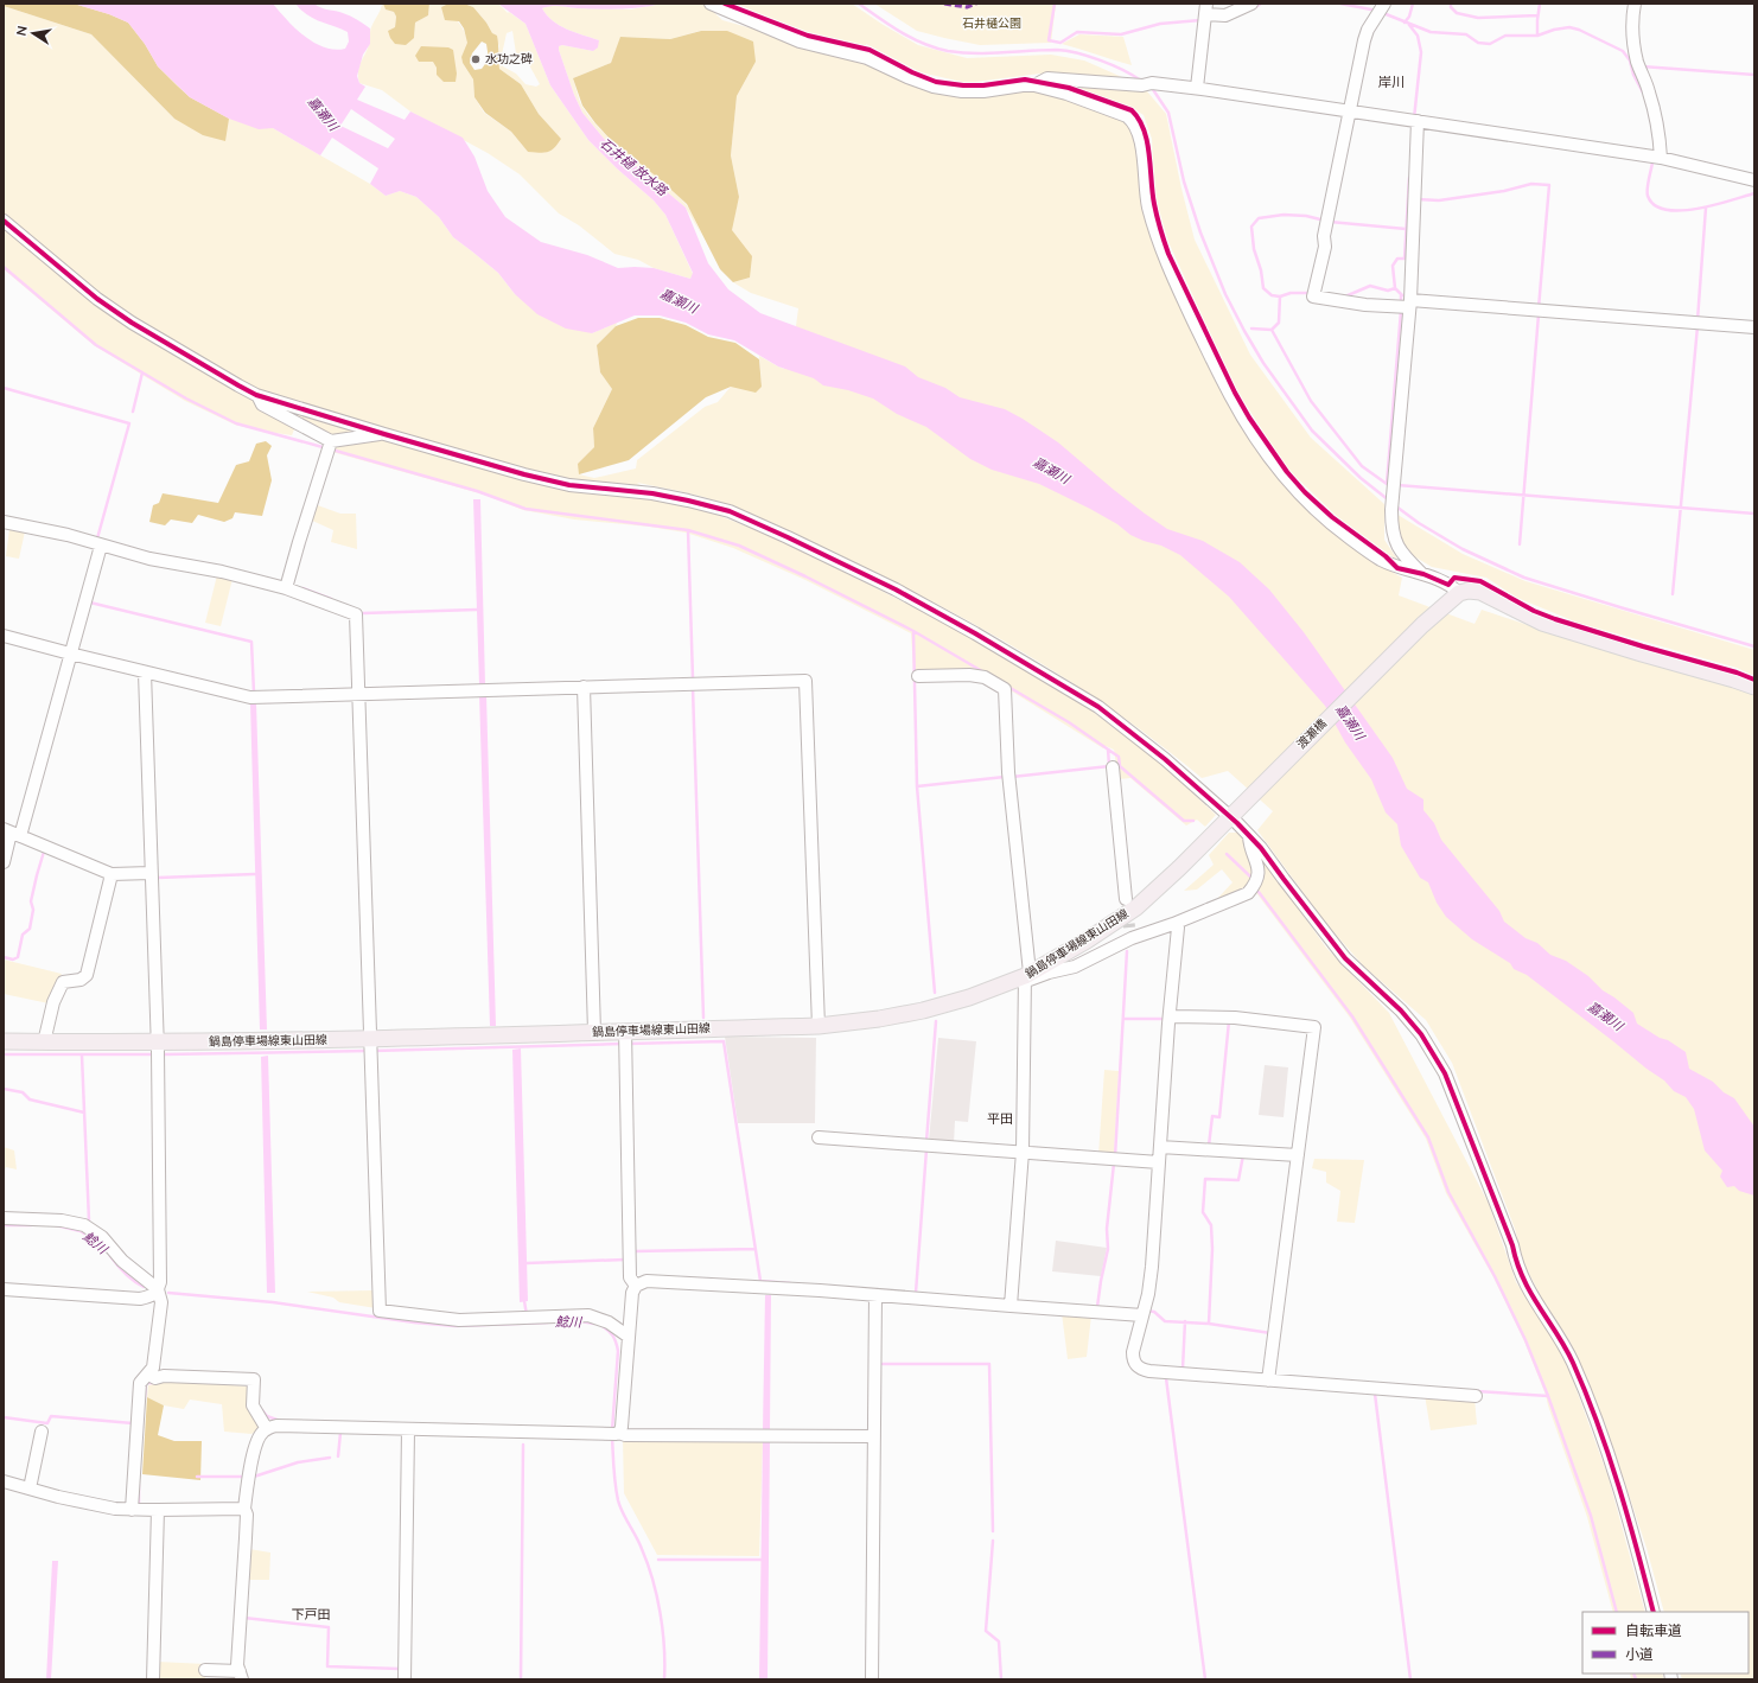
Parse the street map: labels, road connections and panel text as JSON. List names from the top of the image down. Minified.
{"streets":{"main road":["渡瀬橋","鍋島停車場線東山田線"]},"crossings":[["渡瀬橋","鍋島停車場線東山田線"]],"districts":["岸川","平田","下戸田"],"water":["嘉瀬川","石井樋 放水路","鯰川"],"parks":["石井樋公園"],"places":["水功之碑"],"legend":["自転車道","小道"],"north":"left"}
